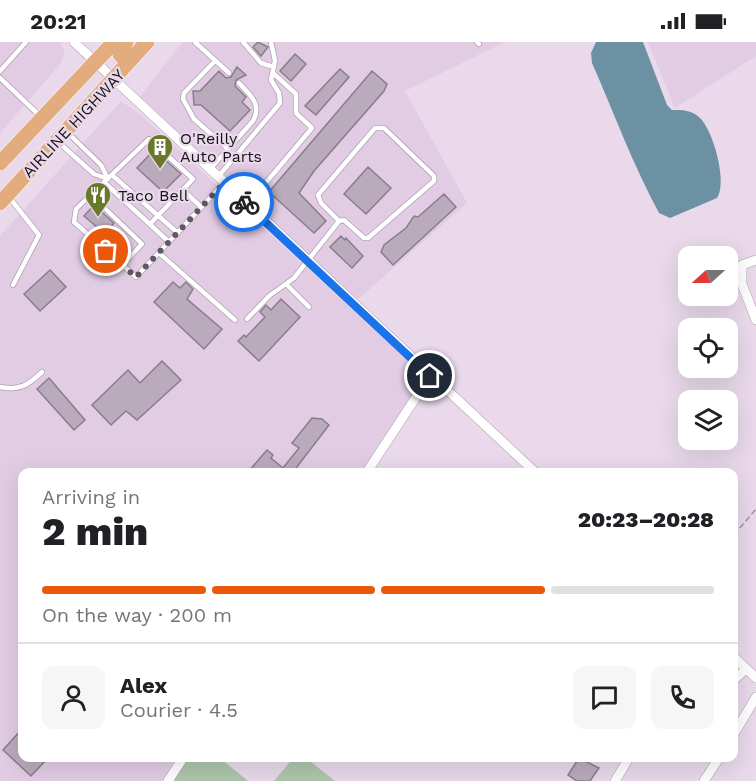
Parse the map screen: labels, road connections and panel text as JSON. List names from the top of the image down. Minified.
{"streets":{"highway":["AIRLINE HIGHWAY"]},"places":{"building":["O'Reilly Auto Parts"],"restaurant":["Taco Bell"]},"north":"left","page":{"status":"20:21","heading":["2 min","Arriving in","20:23–20:28"],"panel":["Alex","Courier · 4.5"],"bar":"On the way · 200 m"}}
